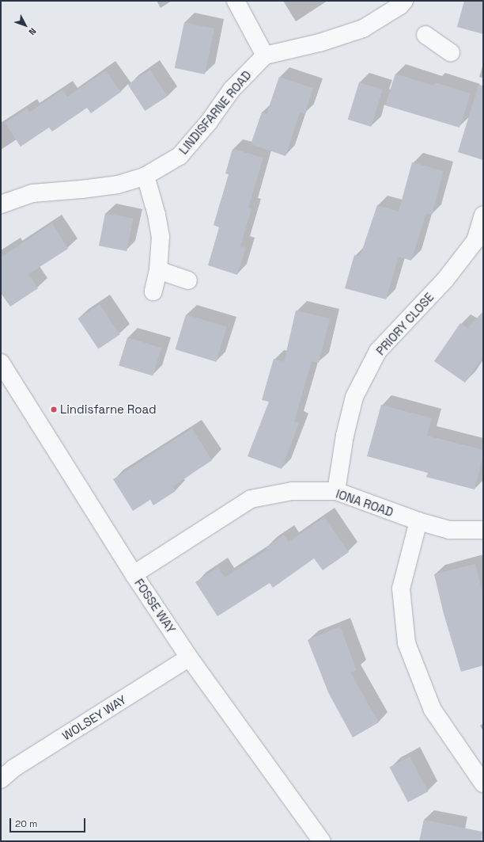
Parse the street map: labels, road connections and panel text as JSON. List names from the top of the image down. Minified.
{"streets":{"street":["LINDISFARNE ROAD","PRIORY CLOSE","IONA ROAD","FOSSE WAY","WOLSEY WAY"]},"crossings":[["PRIORY CLOSE","IONA ROAD"],["IONA ROAD","FOSSE WAY"],["FOSSE WAY","WOLSEY WAY"]],"places":["Lindisfarne Road"],"scale_bar":"20 m","north":"bottom right"}
